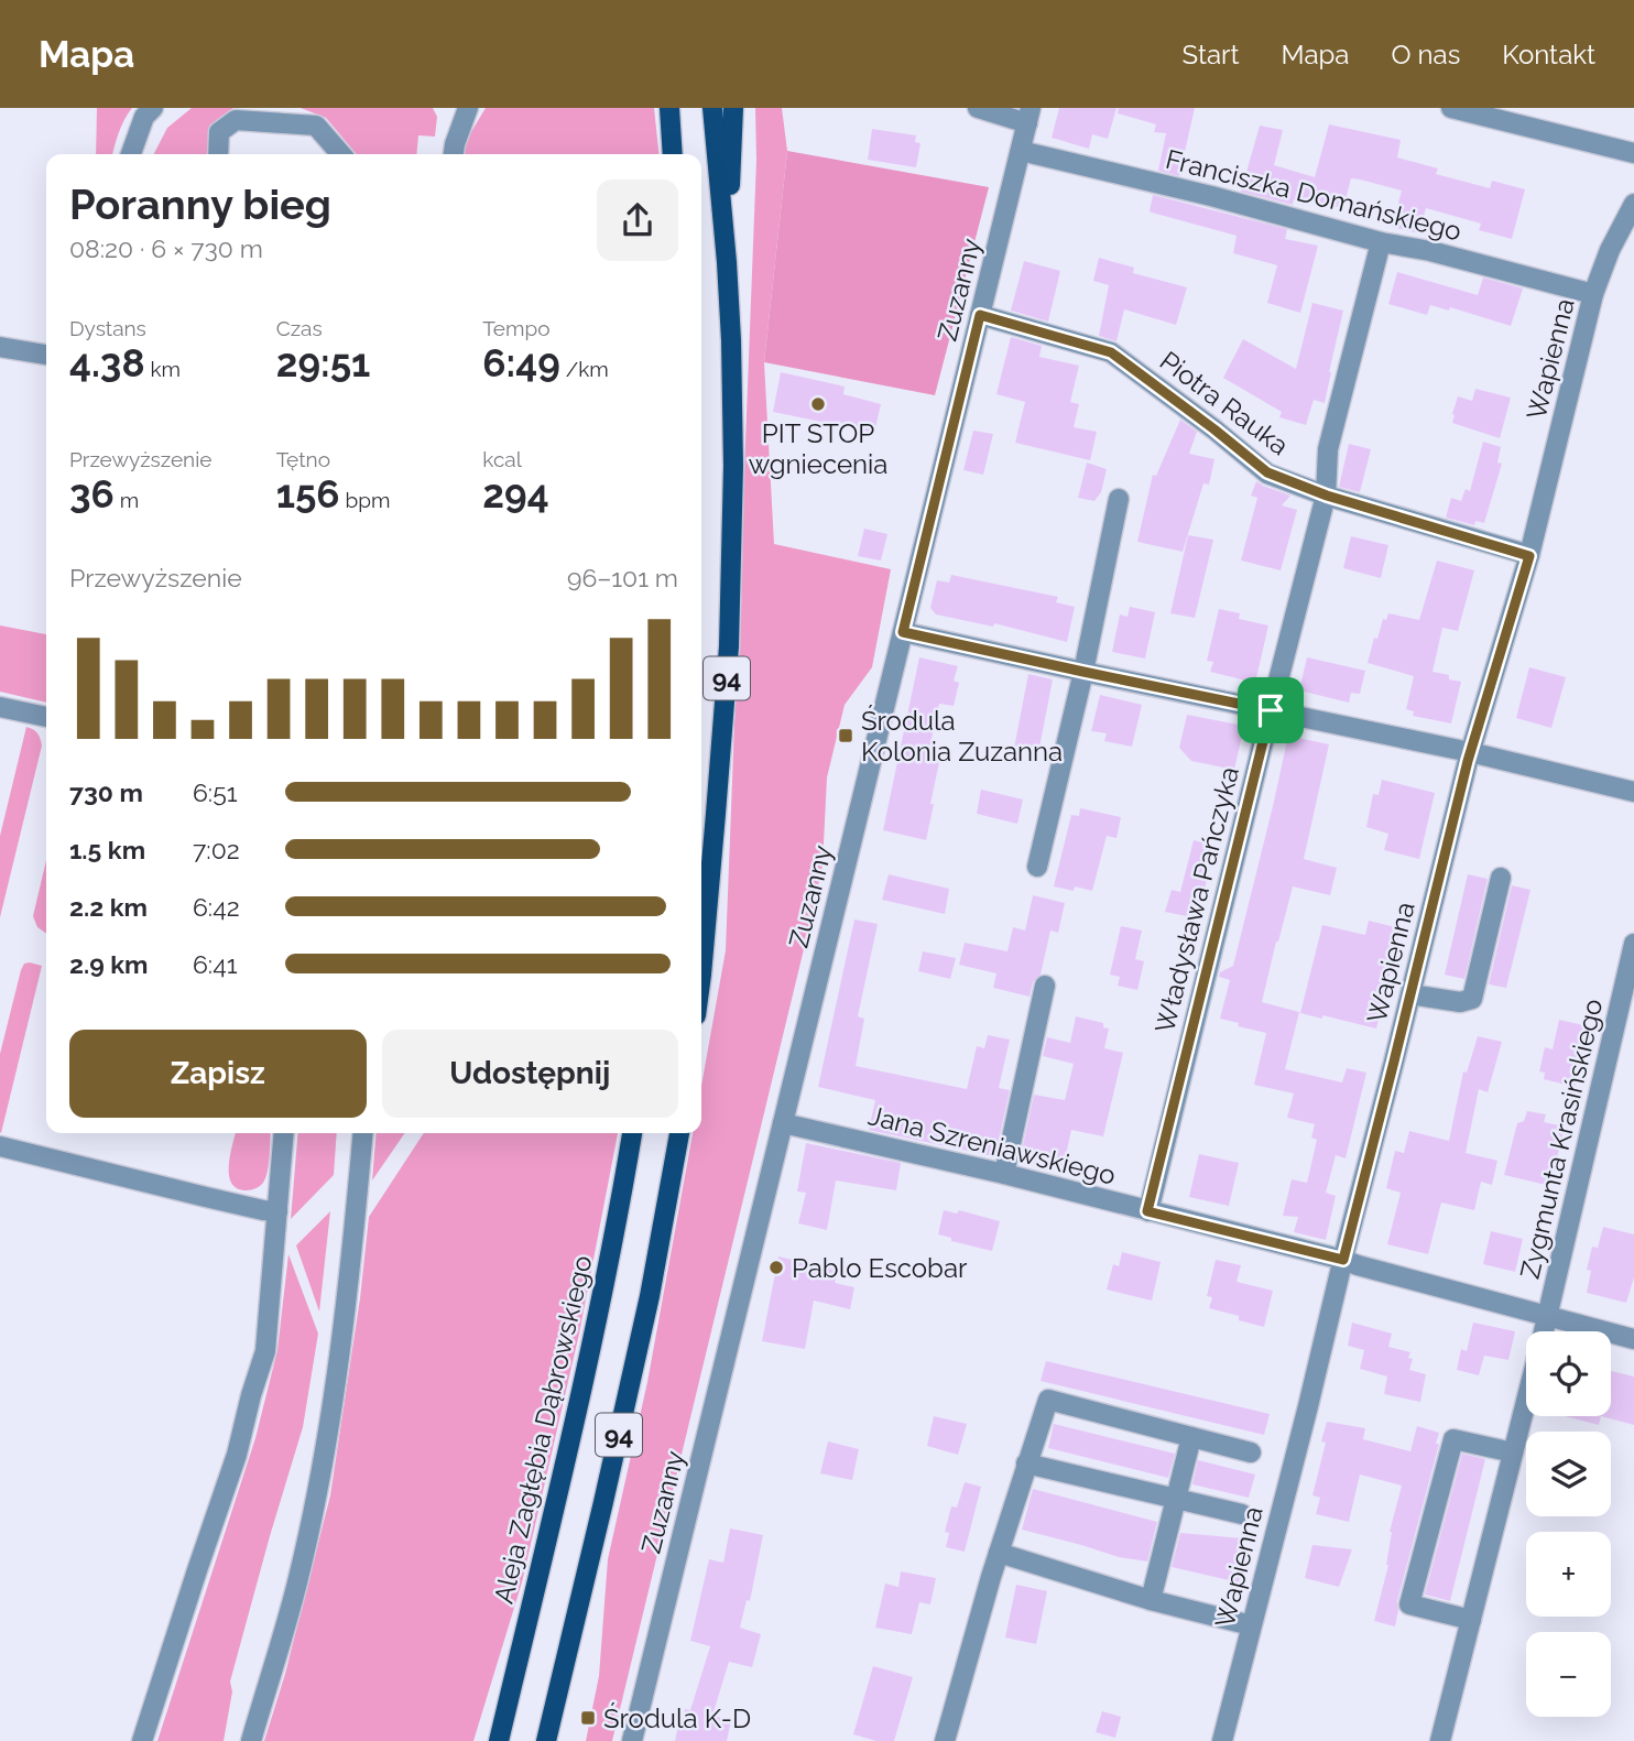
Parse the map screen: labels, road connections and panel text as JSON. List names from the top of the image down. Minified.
{"streets":{"main road":["94","Aleja Zagłębia Dąbrowskiego"],"street":["Franciszka Domańskiego","Zuzanny","Wapienna","Piotra Rauka","Władysława Pańczyka","Zygmunta Krasińskiego","Jana Szreniawskiego"]},"crossings":[["Franciszka Domańskiego","Zuzanny"],["Franciszka Domańskiego","Wapienna"],["Franciszka Domańskiego","Władysława Pańczyka"],["Zuzanny","Piotra Rauka"],["Zuzanny","Jana Szreniawskiego"],["Wapienna","Piotra Rauka"],["Wapienna","Jana Szreniawskiego"],["Piotra Rauka","Władysława Pańczyka"],["Władysława Pańczyka","Jana Szreniawskiego"],["Zygmunta Krasińskiego","Jana Szreniawskiego"]],"places":{"other":["PIT STOP wgniecenia","Pablo Escobar"],"transit":["Środula Kolonia Zuzanna","Środula K-D"]},"page":{"header":"Mapa","nav":["Start","Mapa","O nas","Kontakt"],"heading":["Poranny bieg","08:20 · 6 × 730 m"],"stats":[["Dystans","4.38 km"],["Czas","29:51"],["Tempo","6:49 /km"],["Przewyższenie","36 m"],["Tętno","156 bpm"],["kcal","294"]],"chart":["Przewyższenie","96–101 m"],"list":[{"name":"730 m","note":"6:51"},{"name":"1.5 km","note":"7:02"},{"name":"2.2 km","note":"6:42"},{"name":"2.9 km","note":"6:41"}],"buttons":["Zapisz","Udostępnij"],"map_buttons":["+","−"]}}
